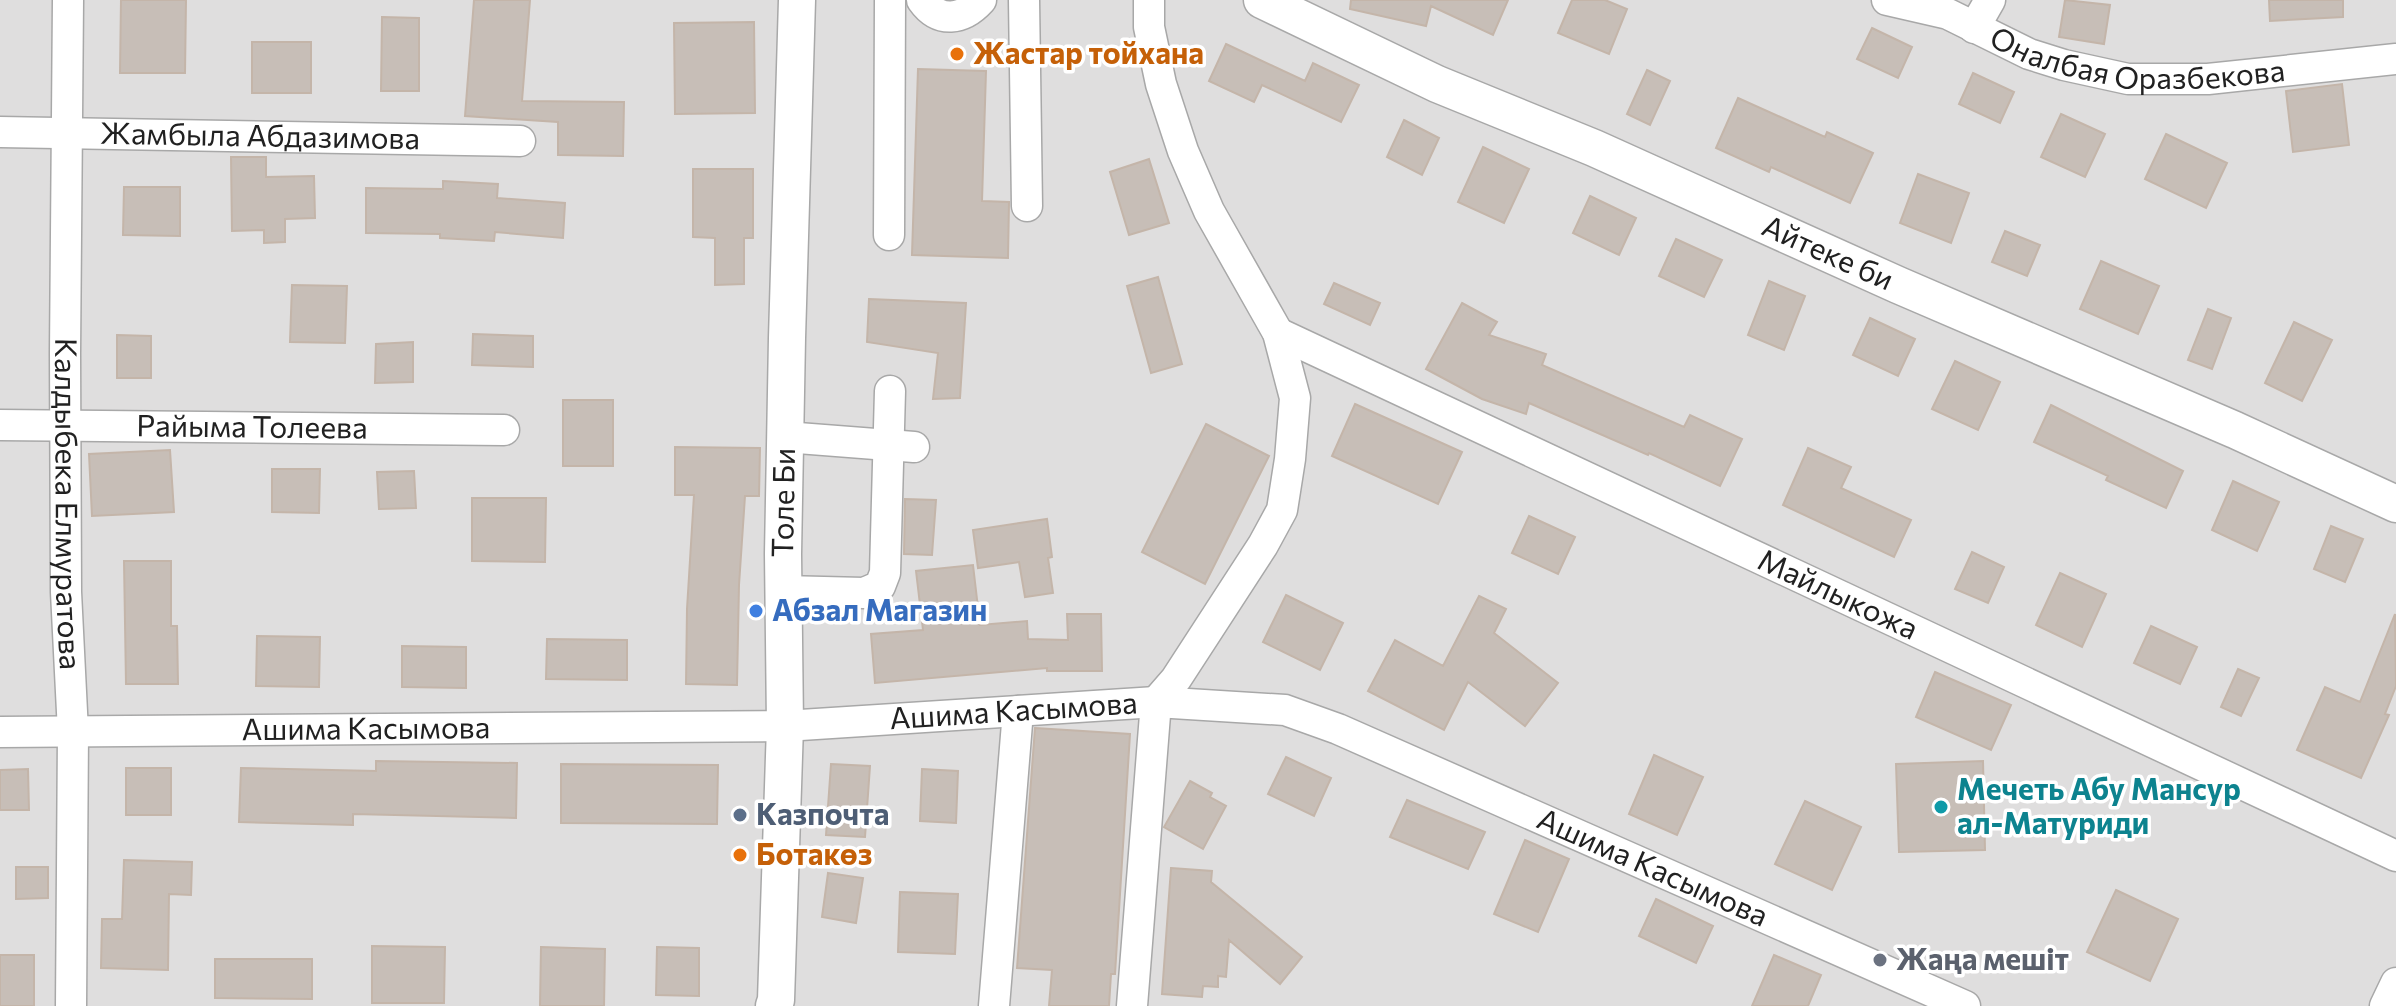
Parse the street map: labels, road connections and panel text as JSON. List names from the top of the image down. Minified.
{"streets":{"street":["Оналбая Оразбекова","Жамбыла Абдазимова","Айтеке би","Райыма Толеева","Калдыбека Елмуратова","Толе Би","Майлыкожа","Ашима Касымова"]},"crossings":[["Жамбыла Абдазимова","Калдыбека Елмуратова"],["Райыма Толеева","Калдыбека Елмуратова"],["Калдыбека Елмуратова","Ашима Касымова"],["Толе Би","Ашима Касымова"]],"places":["Жастар тойхана","Абзал Магазин","Мечеть Абу Мансур ал-Матуриди","Казпочта","Ботакөз","Жаңа мешіт"]}
